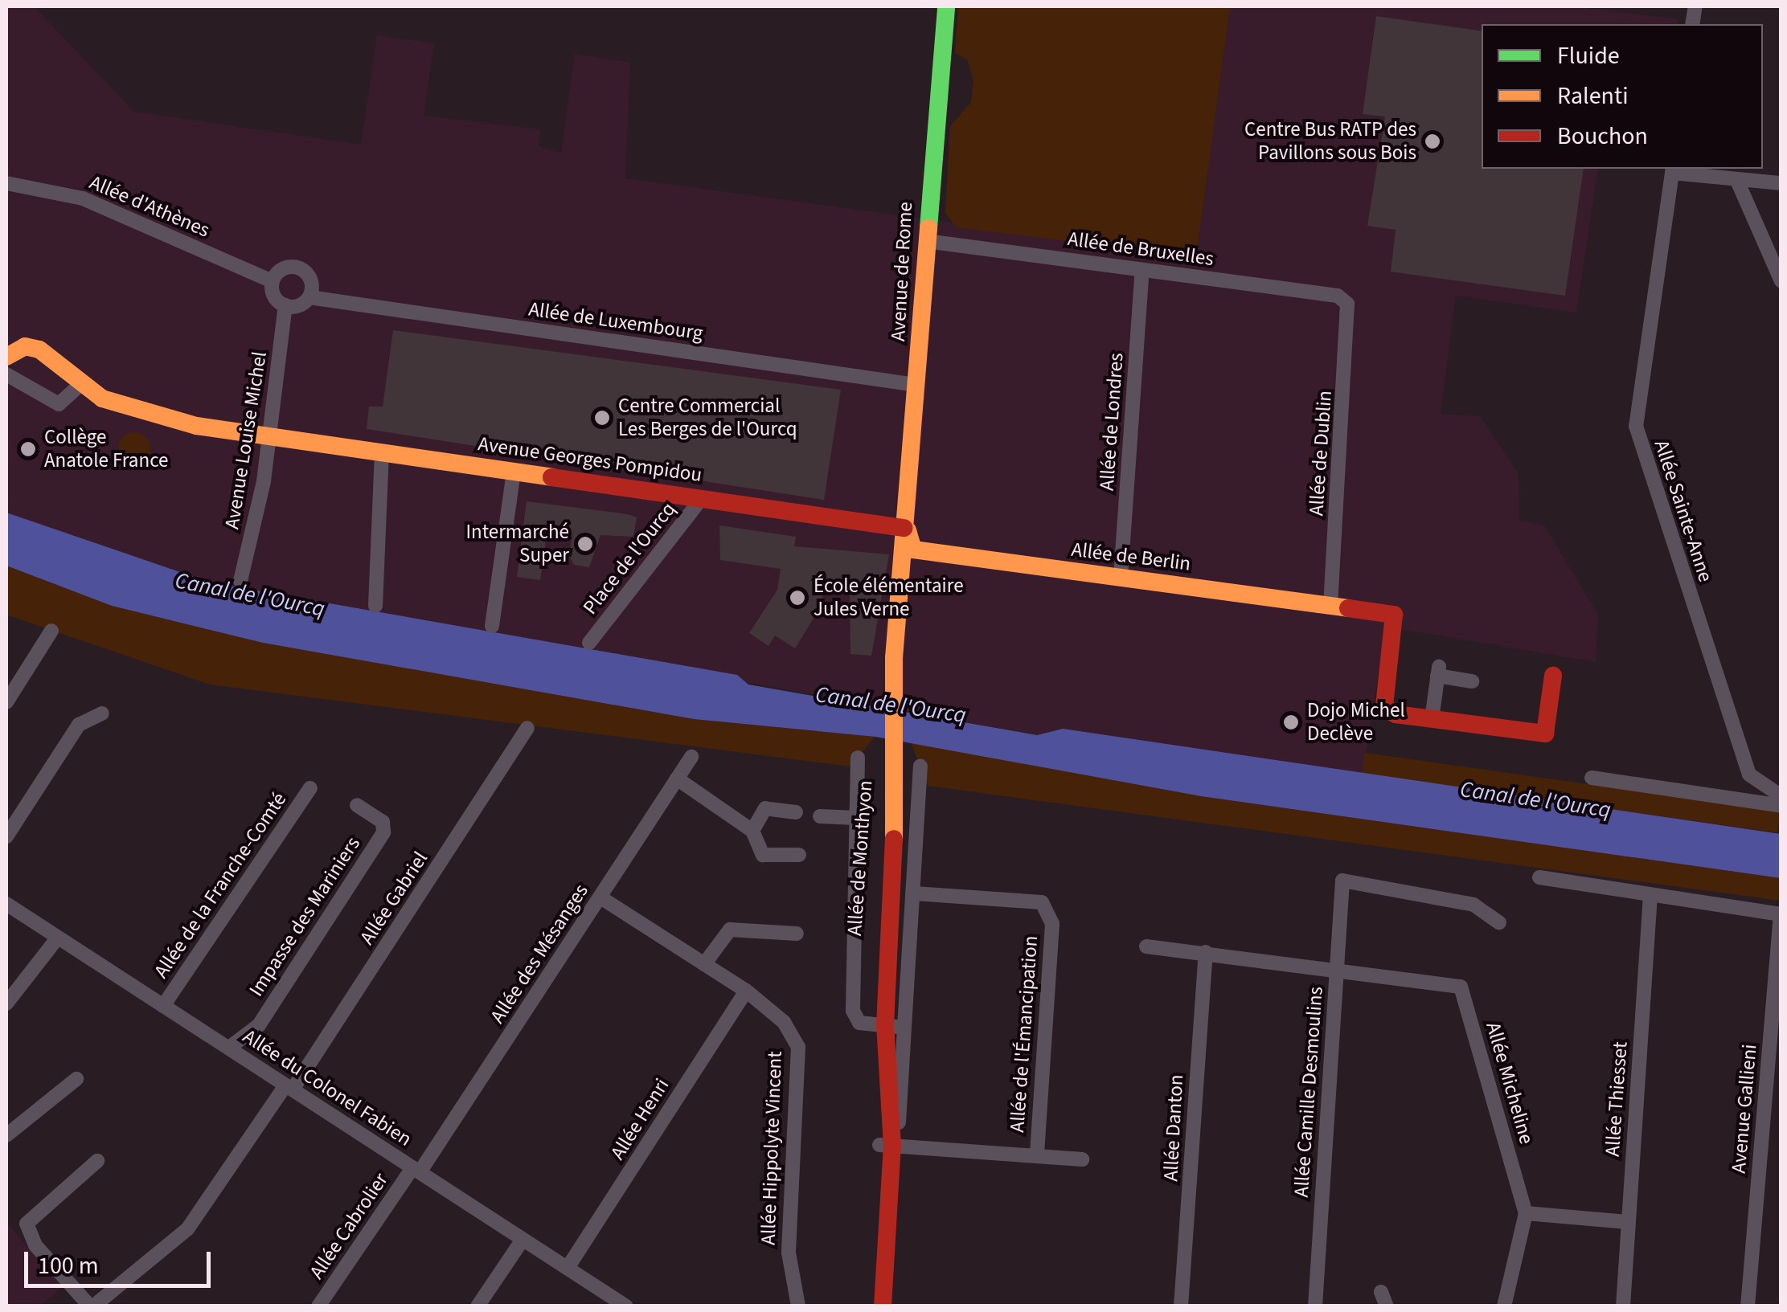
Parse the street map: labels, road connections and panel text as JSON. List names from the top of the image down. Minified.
{"streets":{"street":["Allée d'Athènes","Allée de Bruxelles","Avenue de Rome","Allée de Luxembourg","Allée de Londres","Avenue Louise Michel","Allée de Dublin","Avenue Georges Pompidou","Allée Sainte-Anne","Allée de Berlin","Place de l'Ourcq","Allée de Monthyon","Allée de la Franche-Comté","Allée Gabriel","Impasse des Mariniers","Allée des Mésanges","Allée de l'Émancipation","Allée Micheline","Allée du Colonel Fabien","Allée Camille Desmoulins","Allée Thiesset","Avenue Gallieni","Allée Henri","Allée Danton","Allée Hippolyte Vincent","Allée Cabrolier"]},"crossings":[["Allée d'Athènes","Allée de Luxembourg"],["Allée d'Athènes","Avenue Louise Michel"],["Allée de Bruxelles","Avenue de Rome"],["Allée de Bruxelles","Allée de Londres"],["Allée de Bruxelles","Allée de Dublin"],["Avenue de Rome","Allée de Luxembourg"],["Avenue de Rome","Avenue Georges Pompidou"],["Avenue de Rome","Allée de Berlin"],["Avenue de Rome","Allée de Monthyon"],["Allée de Luxembourg","Avenue Louise Michel"],["Allée de Londres","Allée de Berlin"],["Avenue Louise Michel","Avenue Georges Pompidou"],["Allée de Dublin","Allée de Berlin"],["Avenue Georges Pompidou","Place de l'Ourcq"],["Allée de Monthyon","Allée de l'Émancipation"],["Allée de la Franche-Comté","Allée du Colonel Fabien"],["Allée Gabriel","Allée du Colonel Fabien"],["Impasse des Mariniers","Allée du Colonel Fabien"],["Allée des Mésanges","Allée du Colonel Fabien"],["Allée des Mésanges","Allée Hippolyte Vincent"],["Allée des Mésanges","Allée Cabrolier"],["Allée Micheline","Allée Camille Desmoulins"],["Allée du Colonel Fabien","Allée Henri"],["Allée du Colonel Fabien","Allée Cabrolier"],["Allée Henri","Allée Hippolyte Vincent"]],"water":["Canal de l'Ourcq"],"places":["Centre Bus RATP des Pavillons sous Bois","Centre Commercial Les Berges de l'Ourcq","Collège Anatole France","Intermarché Super","École élémentaire Jules Verne","Dojo Michel Declève"],"legend":["Fluide","Ralenti","Bouchon"],"scale_bar":"100 m"}
